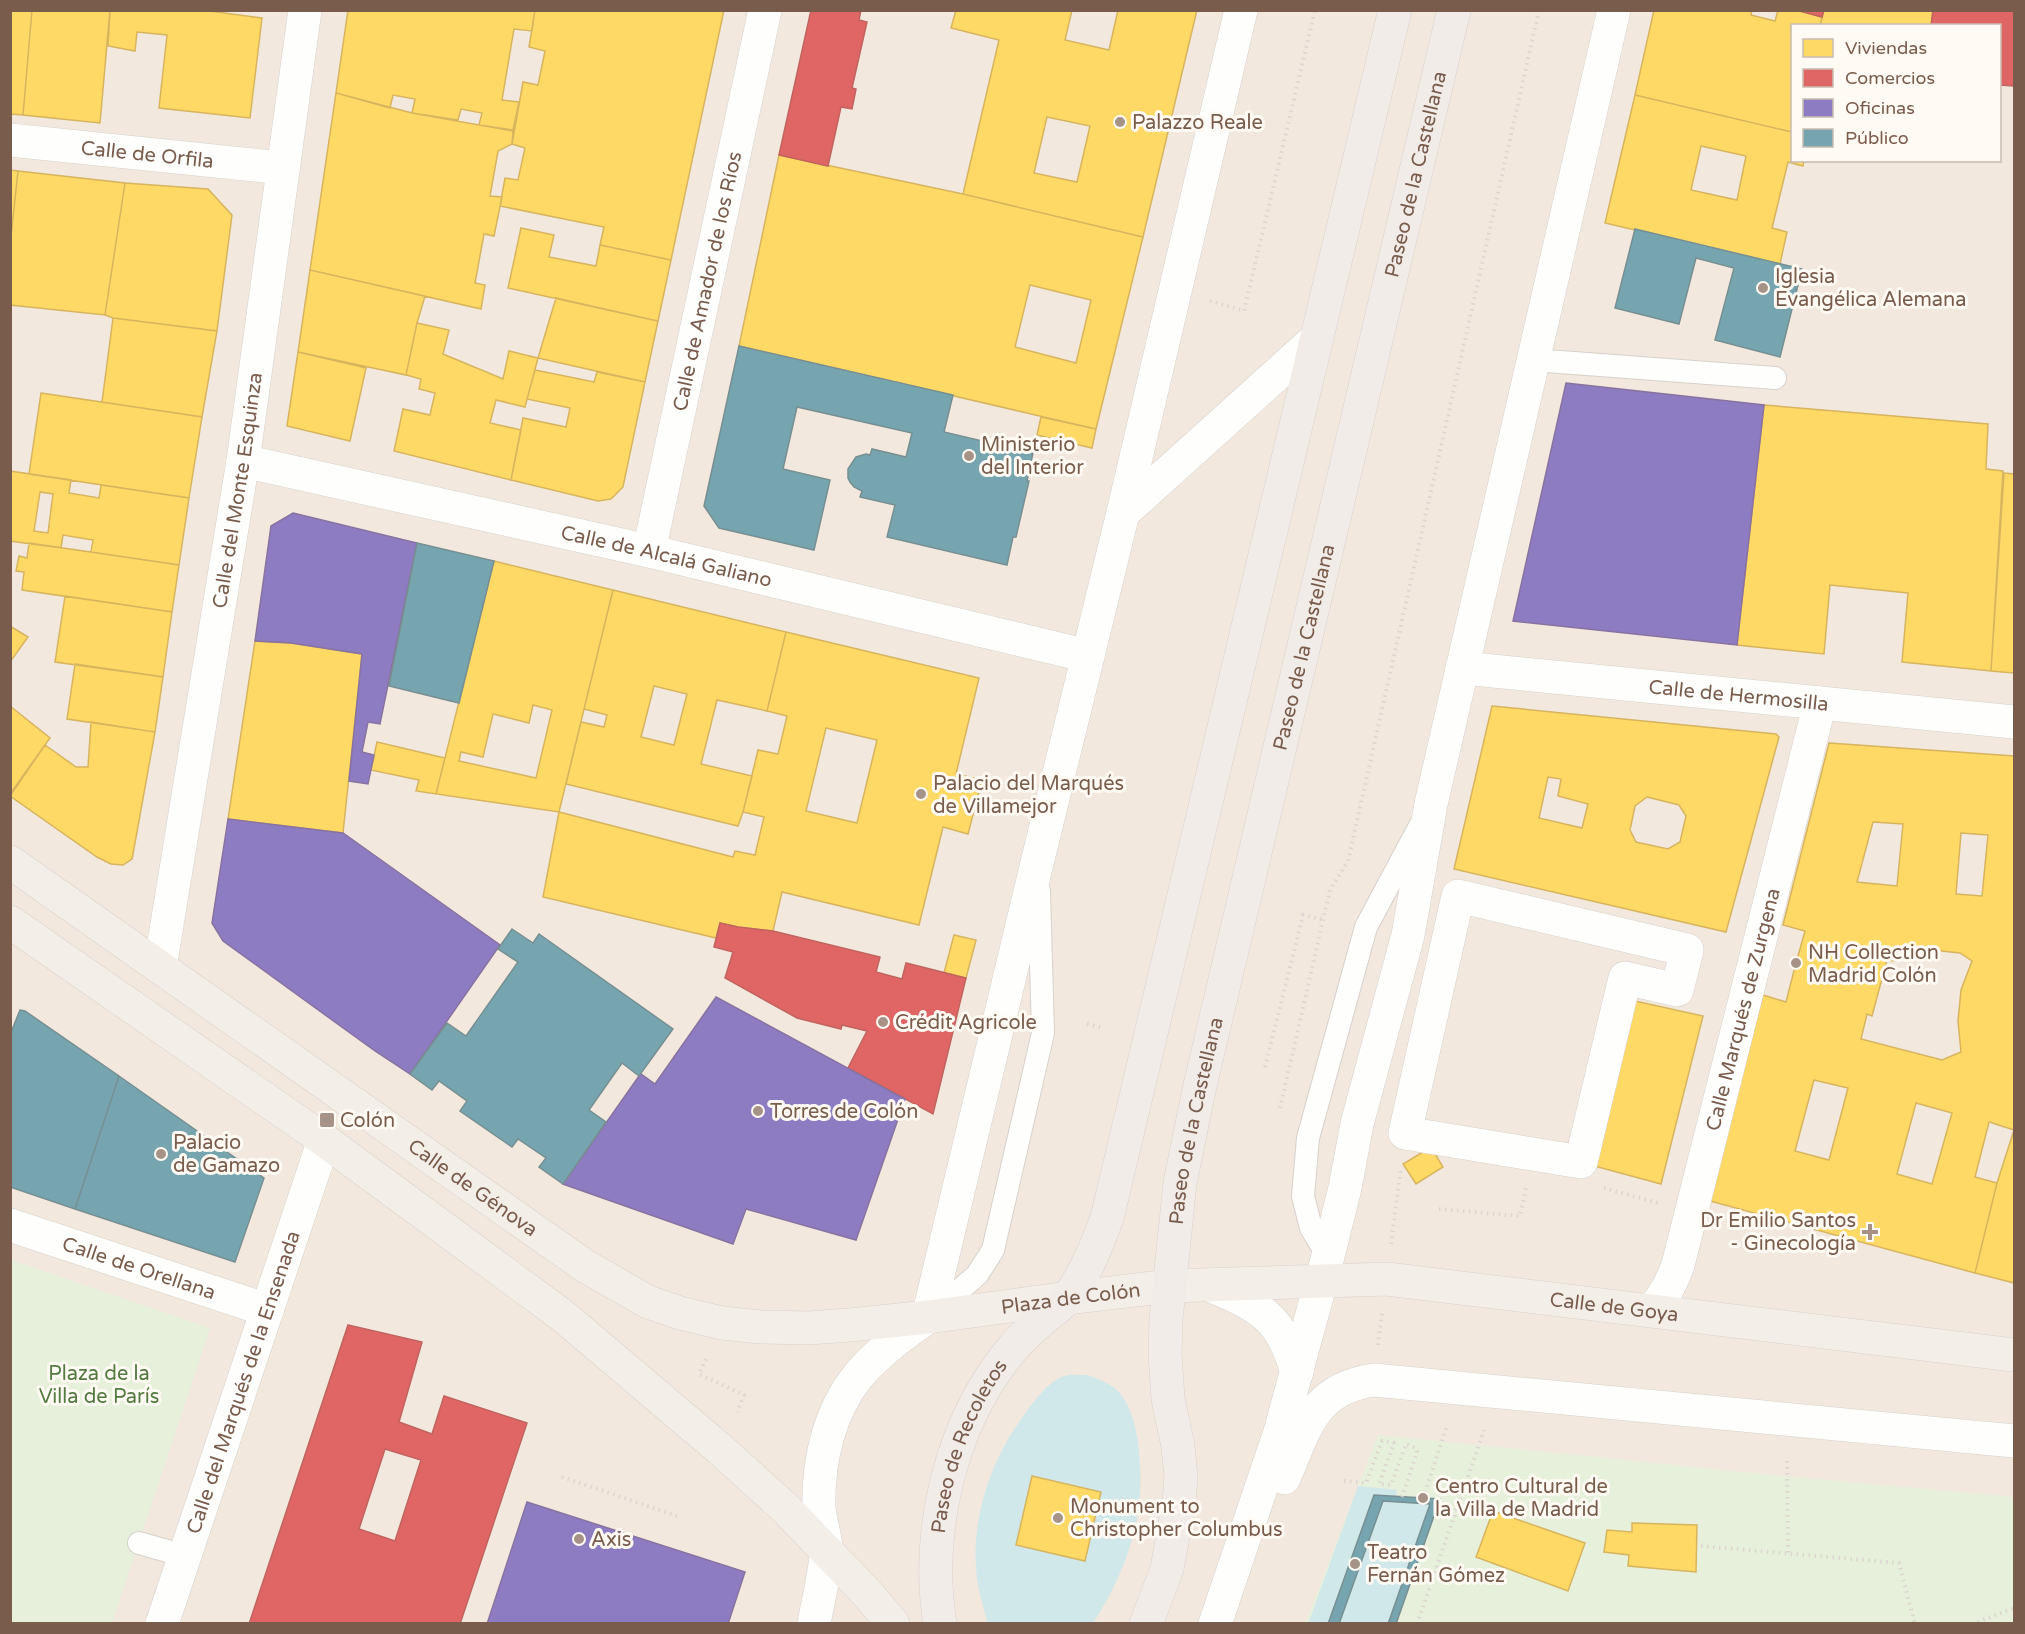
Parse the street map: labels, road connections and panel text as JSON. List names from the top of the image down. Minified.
{"streets":{"highway":["Paseo de la Castellana","Paseo de Recoletos"],"main road":["Calle de Génova","Plaza de Colón","Calle de Goya"],"street":["Calle de Orfila","Calle de Amador de los Ríos","Calle del Monte Esquinza","Calle de Alcalá Galiano","Calle de Hermosilla","Calle Marqués de Zurgena","Calle de Orellana","Calle del Marqués de la Ensenada"]},"crossings":[["Calle de Orfila","Calle del Monte Esquinza"],["Paseo de la Castellana","Plaza de Colón"],["Calle de Amador de los Ríos","Calle de Alcalá Galiano"],["Calle del Monte Esquinza","Calle de Alcalá Galiano"],["Calle del Monte Esquinza","Calle de Génova"],["Calle de Hermosilla","Calle Marqués de Zurgena"],["Calle Marqués de Zurgena","Calle de Goya"],["Calle de Génova","Plaza de Colón"],["Calle de Orellana","Calle del Marqués de la Ensenada"],["Plaza de Colón","Calle de Goya"],["Plaza de Colón","Paseo de Recoletos"]],"parks":["Plaza de la Villa de París"],"places":{"other":["Palazzo Reale","Iglesia Evangélica Alemana","Ministerio del Interior","Palacio del Marqués de Villamejor","NH Collection Madrid Colón","Crédit Agricole","Torres de Colón","Palacio de Gamazo","Centro Cultural de la Villa de Madrid","Monument to Christopher Columbus","Axis","Teatro Fernán Gómez"],"transit":["Colón"],"health":["Dr Emilio Santos - Ginecología"]},"legend":["Viviendas","Comercios","Oficinas","Público"]}
